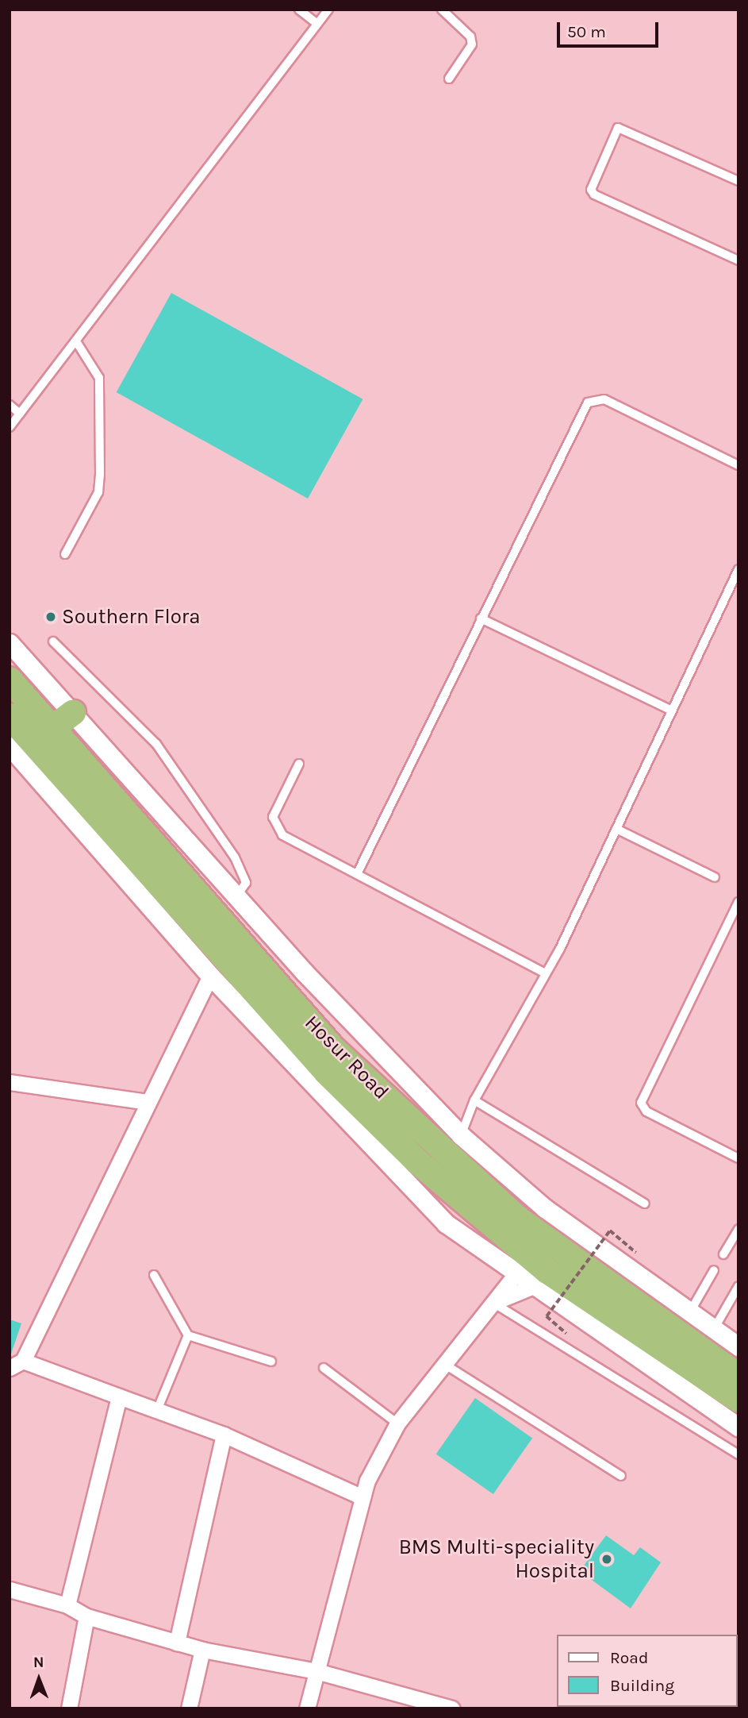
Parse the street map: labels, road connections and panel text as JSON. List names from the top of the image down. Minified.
{"streets":{"highway":["Hosur Road"]},"places":["Southern Flora","BMS Multi-speciality Hospital"],"legend":["Road","Building"],"scale_bar":"50 m","north":"top"}
